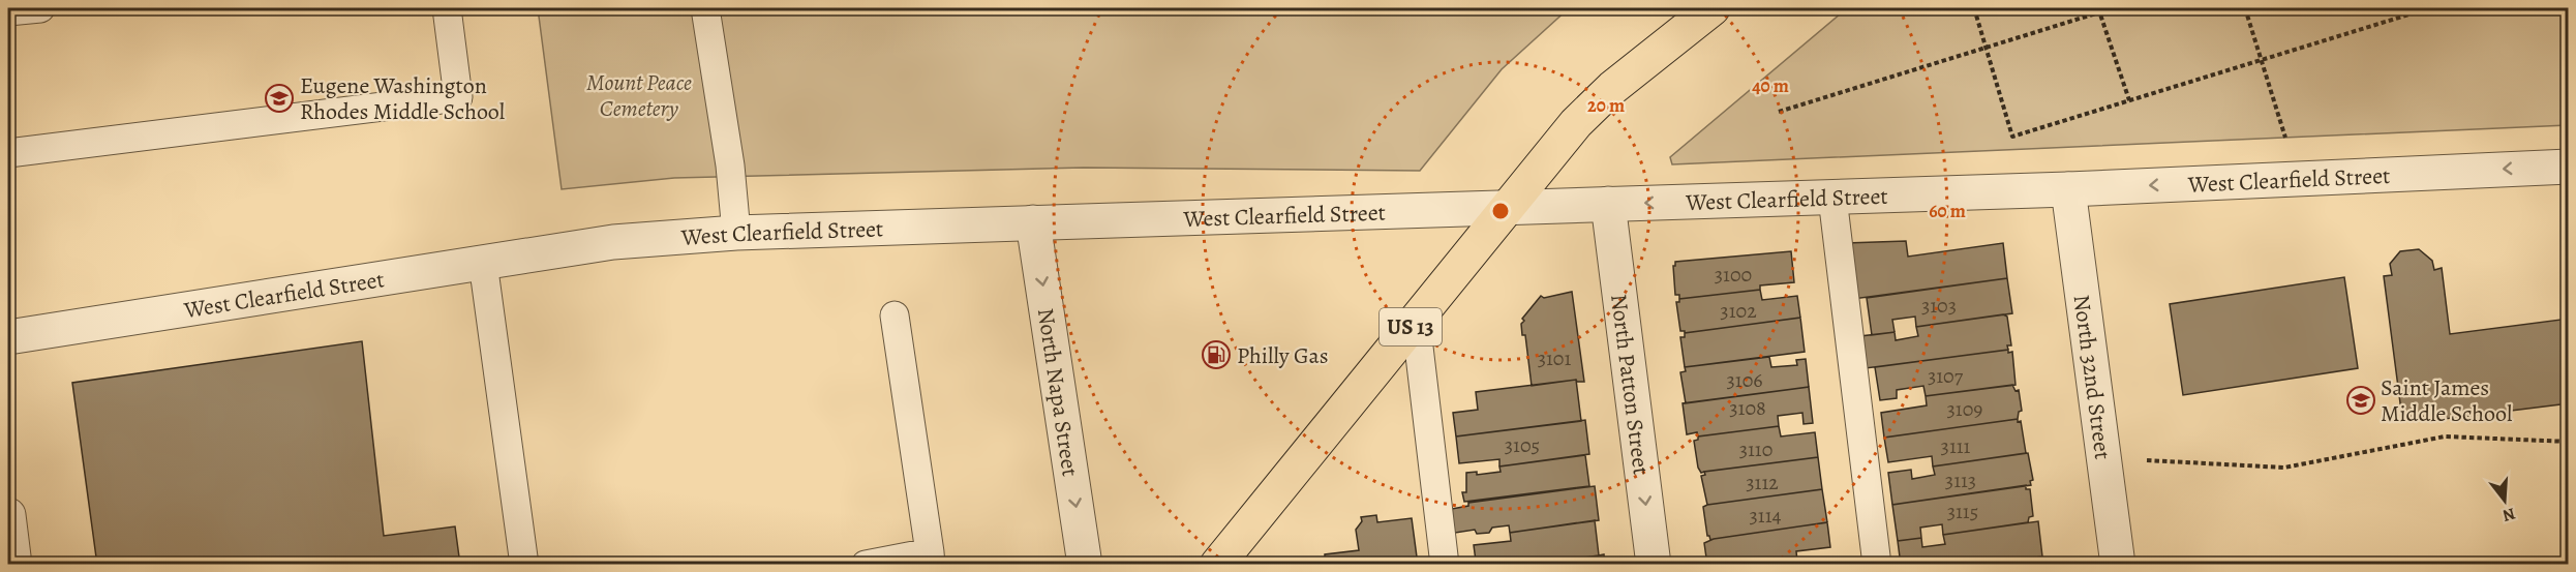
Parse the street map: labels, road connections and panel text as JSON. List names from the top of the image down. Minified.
{"streets":{"main road":["US 13"],"street":["West Clearfield Street","North 32nd Street","North Patton Street","North Napa Street"]},"crossings":[["West Clearfield Street","US 13"],["West Clearfield Street","North 32nd Street"],["West Clearfield Street","North Patton Street"],["West Clearfield Street","North Napa Street"]],"one_way":["North Patton Street","North Napa Street"],"parks":["Mount Peace Cemetery"],"places":{"school or university":["Eugene Washington Rhodes Middle School","Saint James Middle School"],"fuel station":["Philly Gas"]},"house_numbers":["3100","3103","3102","3101","3107","3106","3108","3109","3105","3111","3110","3113","3112","3115","3114"],"north":"bottom","rings":["40 m","20 m","60 m"]}
